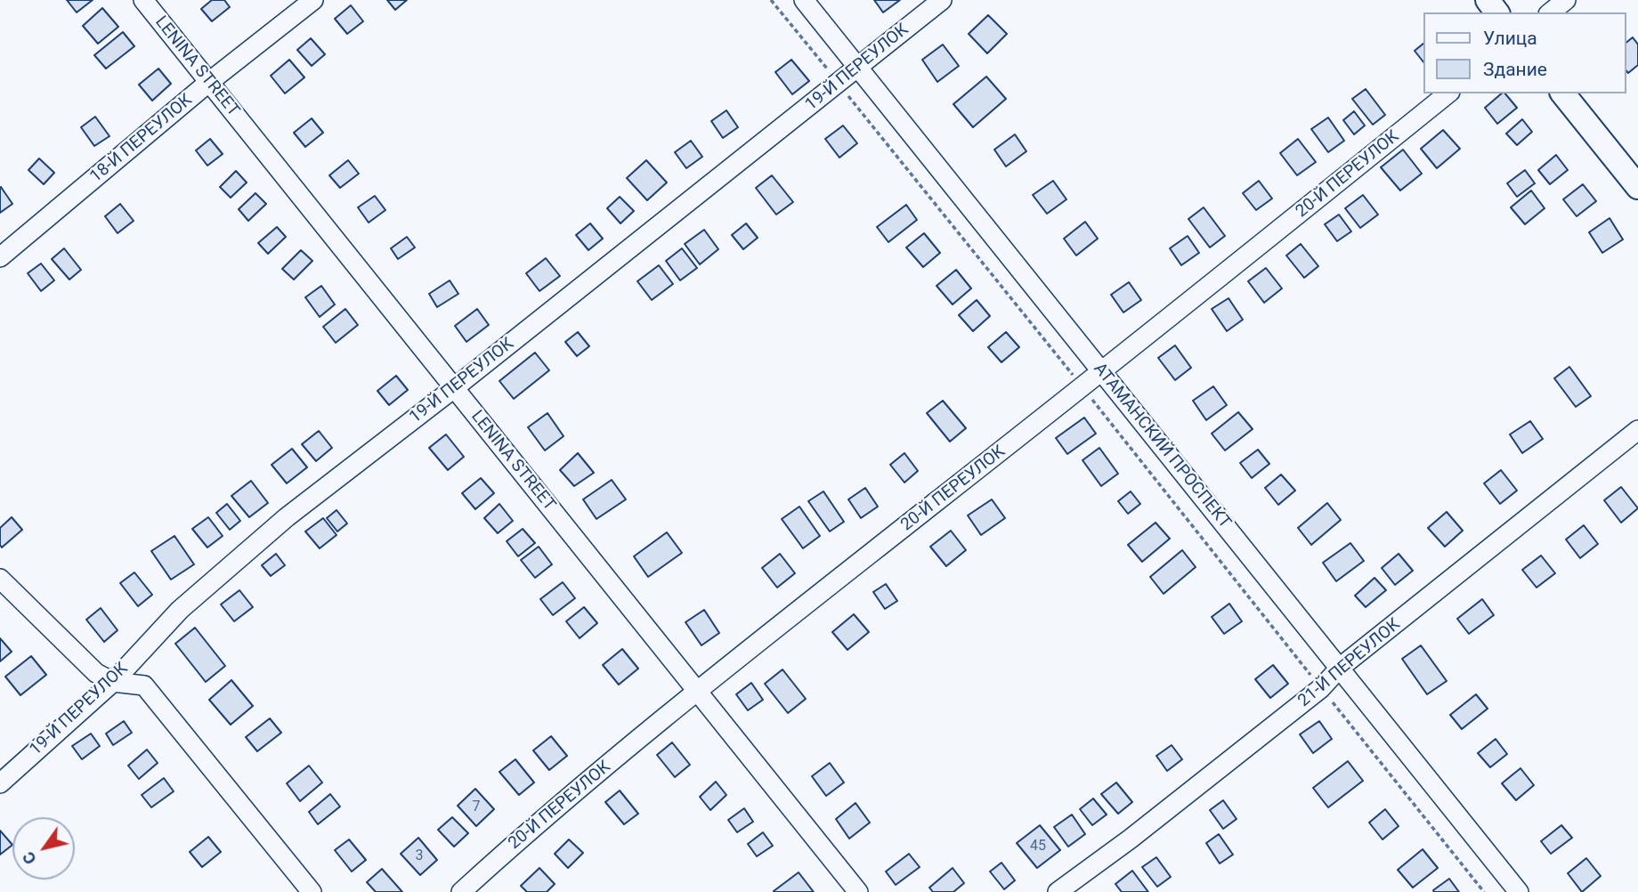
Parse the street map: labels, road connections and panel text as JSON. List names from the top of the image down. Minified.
{"streets":{"street":["LENINA STREET","19-Й ПЕРЕУЛОК","18-Й ПЕРЕУЛОК","20-Й ПЕРЕУЛОК","АТАМАНСКИЙ ПРОСПЕКТ","21-Й ПЕРЕУЛОК"]},"crossings":[["LENINA STREET","19-Й ПЕРЕУЛОК"],["LENINA STREET","18-Й ПЕРЕУЛОК"],["LENINA STREET","20-Й ПЕРЕУЛОК"],["19-Й ПЕРЕУЛОК","АТАМАНСКИЙ ПРОСПЕКТ"],["20-Й ПЕРЕУЛОК","АТАМАНСКИЙ ПРОСПЕКТ"],["АТАМАНСКИЙ ПРОСПЕКТ","21-Й ПЕРЕУЛОК"]],"house_numbers":["7","45","3"],"legend":["Улица","Здание"],"north":"bottom left"}
